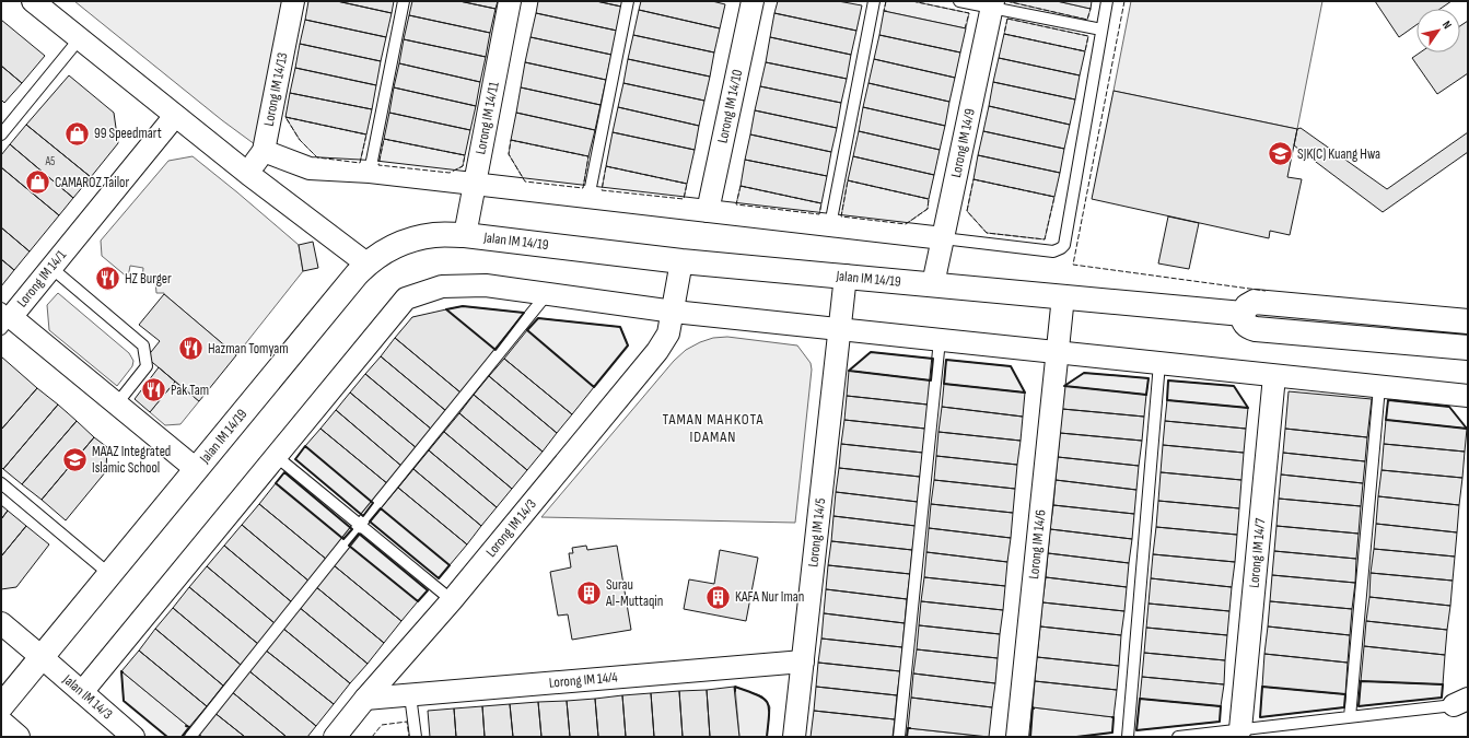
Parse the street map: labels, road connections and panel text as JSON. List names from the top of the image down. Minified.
{"streets":{"street":["Lorong IM 14/13","Lorong IM 14/10","Lorong IM 14/11","Lorong IM 14/9","Jalan IM 14/19","Lorong IM 14/1","Lorong IM 14/3","Lorong IM 14/5","Lorong IM 14/6","Lorong IM 14/7","Lorong IM 14/4","Jalan IM 14/3"]},"crossings":[["Lorong IM 14/11","Jalan IM 14/19"],["Lorong IM 14/9","Jalan IM 14/19"],["Jalan IM 14/19","Lorong IM 14/1"],["Jalan IM 14/19","Lorong IM 14/5"],["Jalan IM 14/19","Lorong IM 14/6"],["Jalan IM 14/19","Jalan IM 14/3"],["Lorong IM 14/3","Lorong IM 14/4"],["Lorong IM 14/5","Lorong IM 14/4"]],"districts":["TAMAN MAHKOTA IDAMAN"],"places":{"shop":["99 Speedmart","CAMAROZ Tailor"],"school or university":["SJK(C) Kuang Hwa","MAAZ Integrated Islamic School"],"restaurant":["HZ Burger","Hazman Tomyam","Pak Tam"],"building":["Surau Al-Muttaqin","KAFA Nur Iman"]},"house_numbers":["A5"],"north":"top right"}
